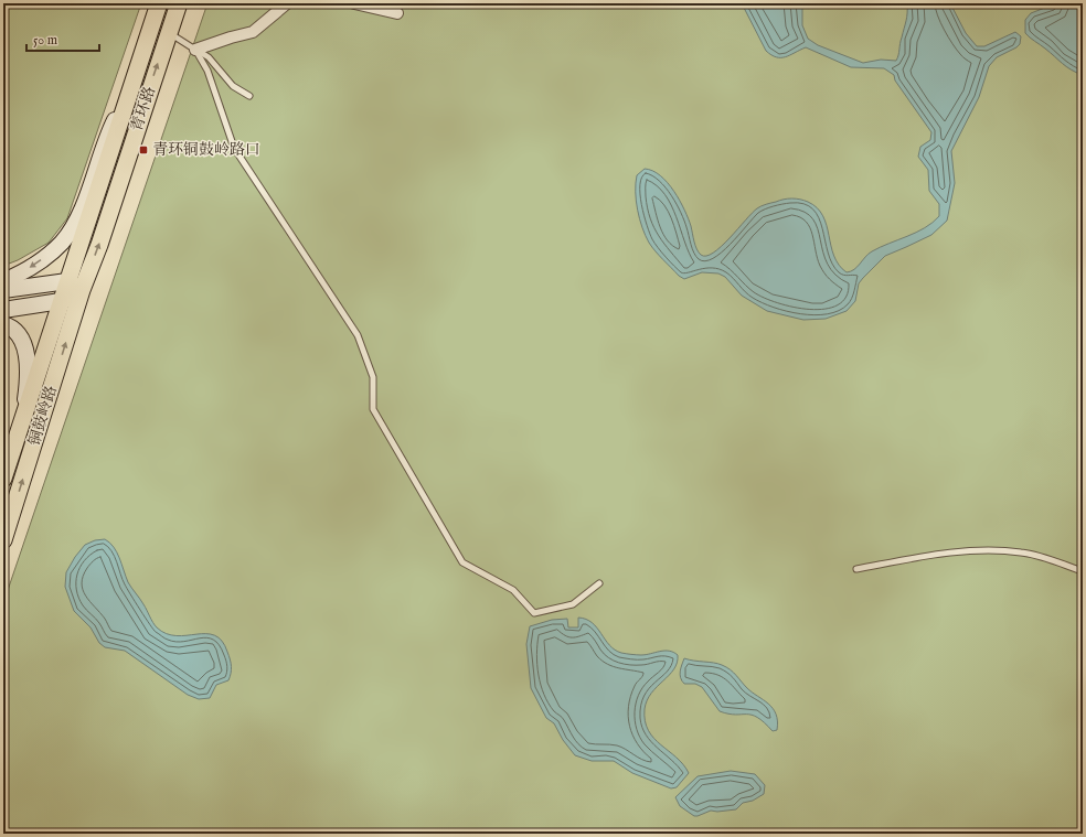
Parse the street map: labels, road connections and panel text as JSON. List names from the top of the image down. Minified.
{"streets":{"main road":["青环路","铜鼓岭路"]},"crossings":[["青环路","铜鼓岭路"]],"places":{"transit":["青环铜鼓岭路口"]},"scale_bar":"50 m"}
